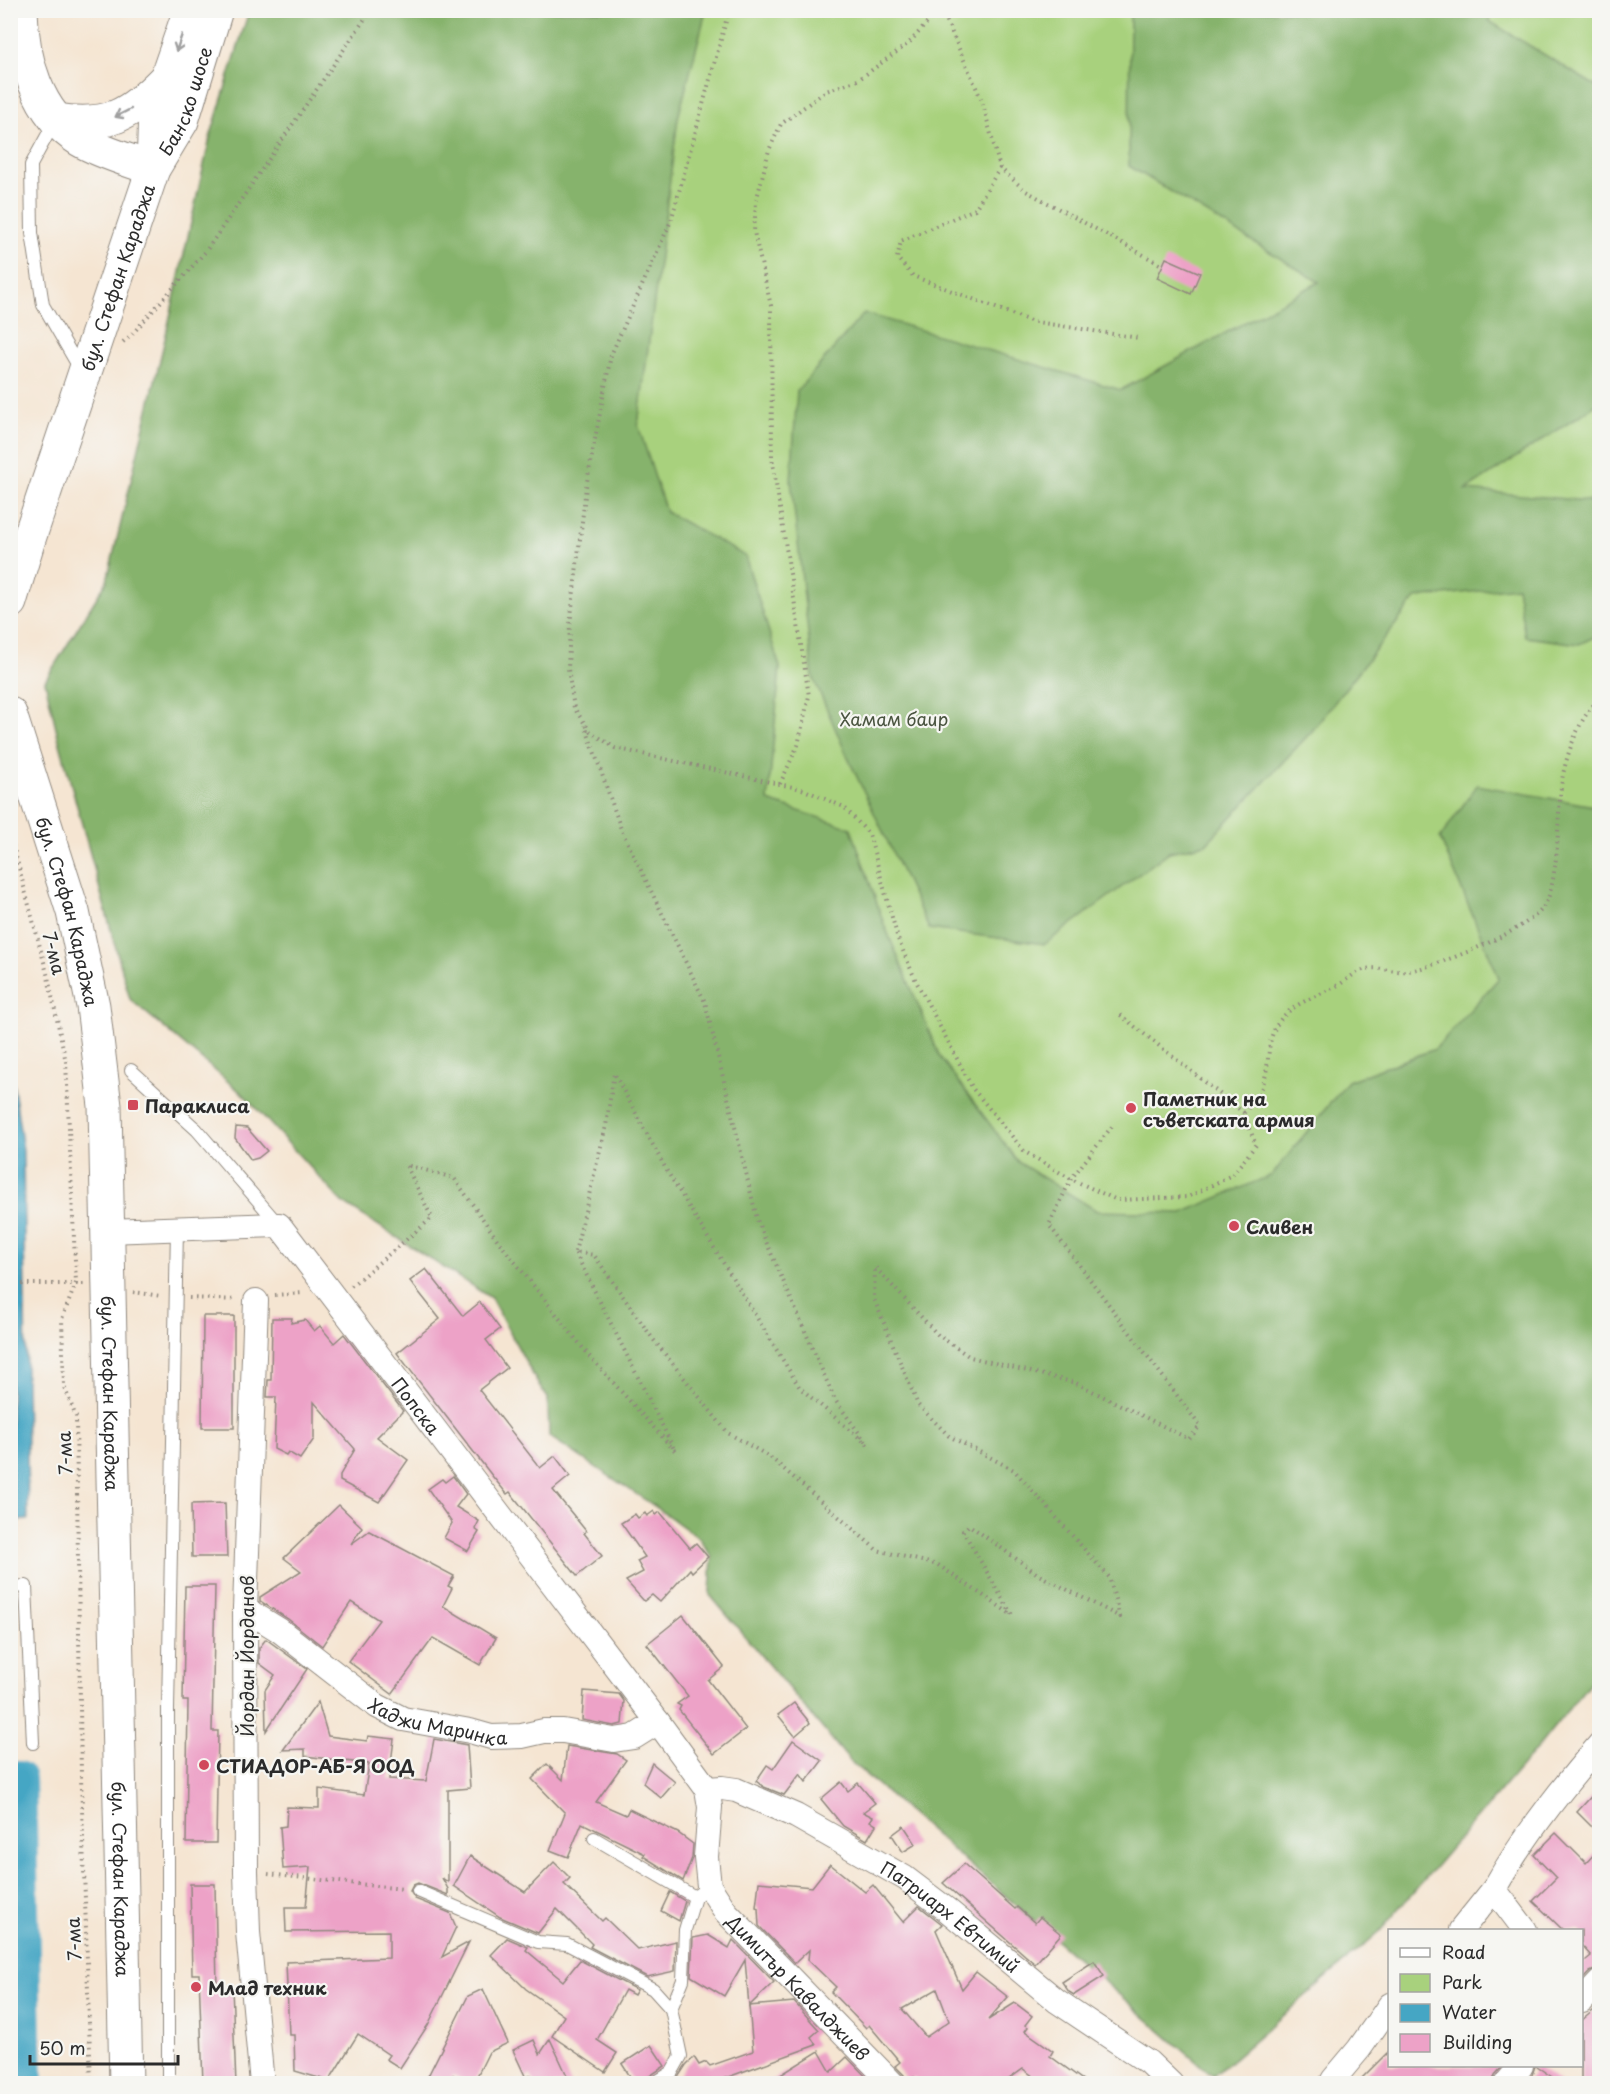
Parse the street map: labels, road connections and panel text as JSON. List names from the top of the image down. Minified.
{"streets":{"main road":["Банско шосе","бул. Стефан Караджа"],"street":["Попска","Йордан Йорданов","Хаджи Маринка","Патриарх Евтимий","Димитър Кавалджиев"],"path":["7-ма"]},"crossings":[["Банско шосе","бул. Стефан Караджа"],["Попска","Хаджи Маринка"],["Попска","Патриарх Евтимий"],["Йордан Йорданов","Хаджи Маринка"]],"parks":["Хамам баир"],"places":{"transit":["Параклиса"],"other":["Паметник на съветската армия","Сливен","СТИАДОР-АБ-Я ООД","Млад техник"]},"legend":["Road","Park","Water","Building"],"scale_bar":"50 m"}
